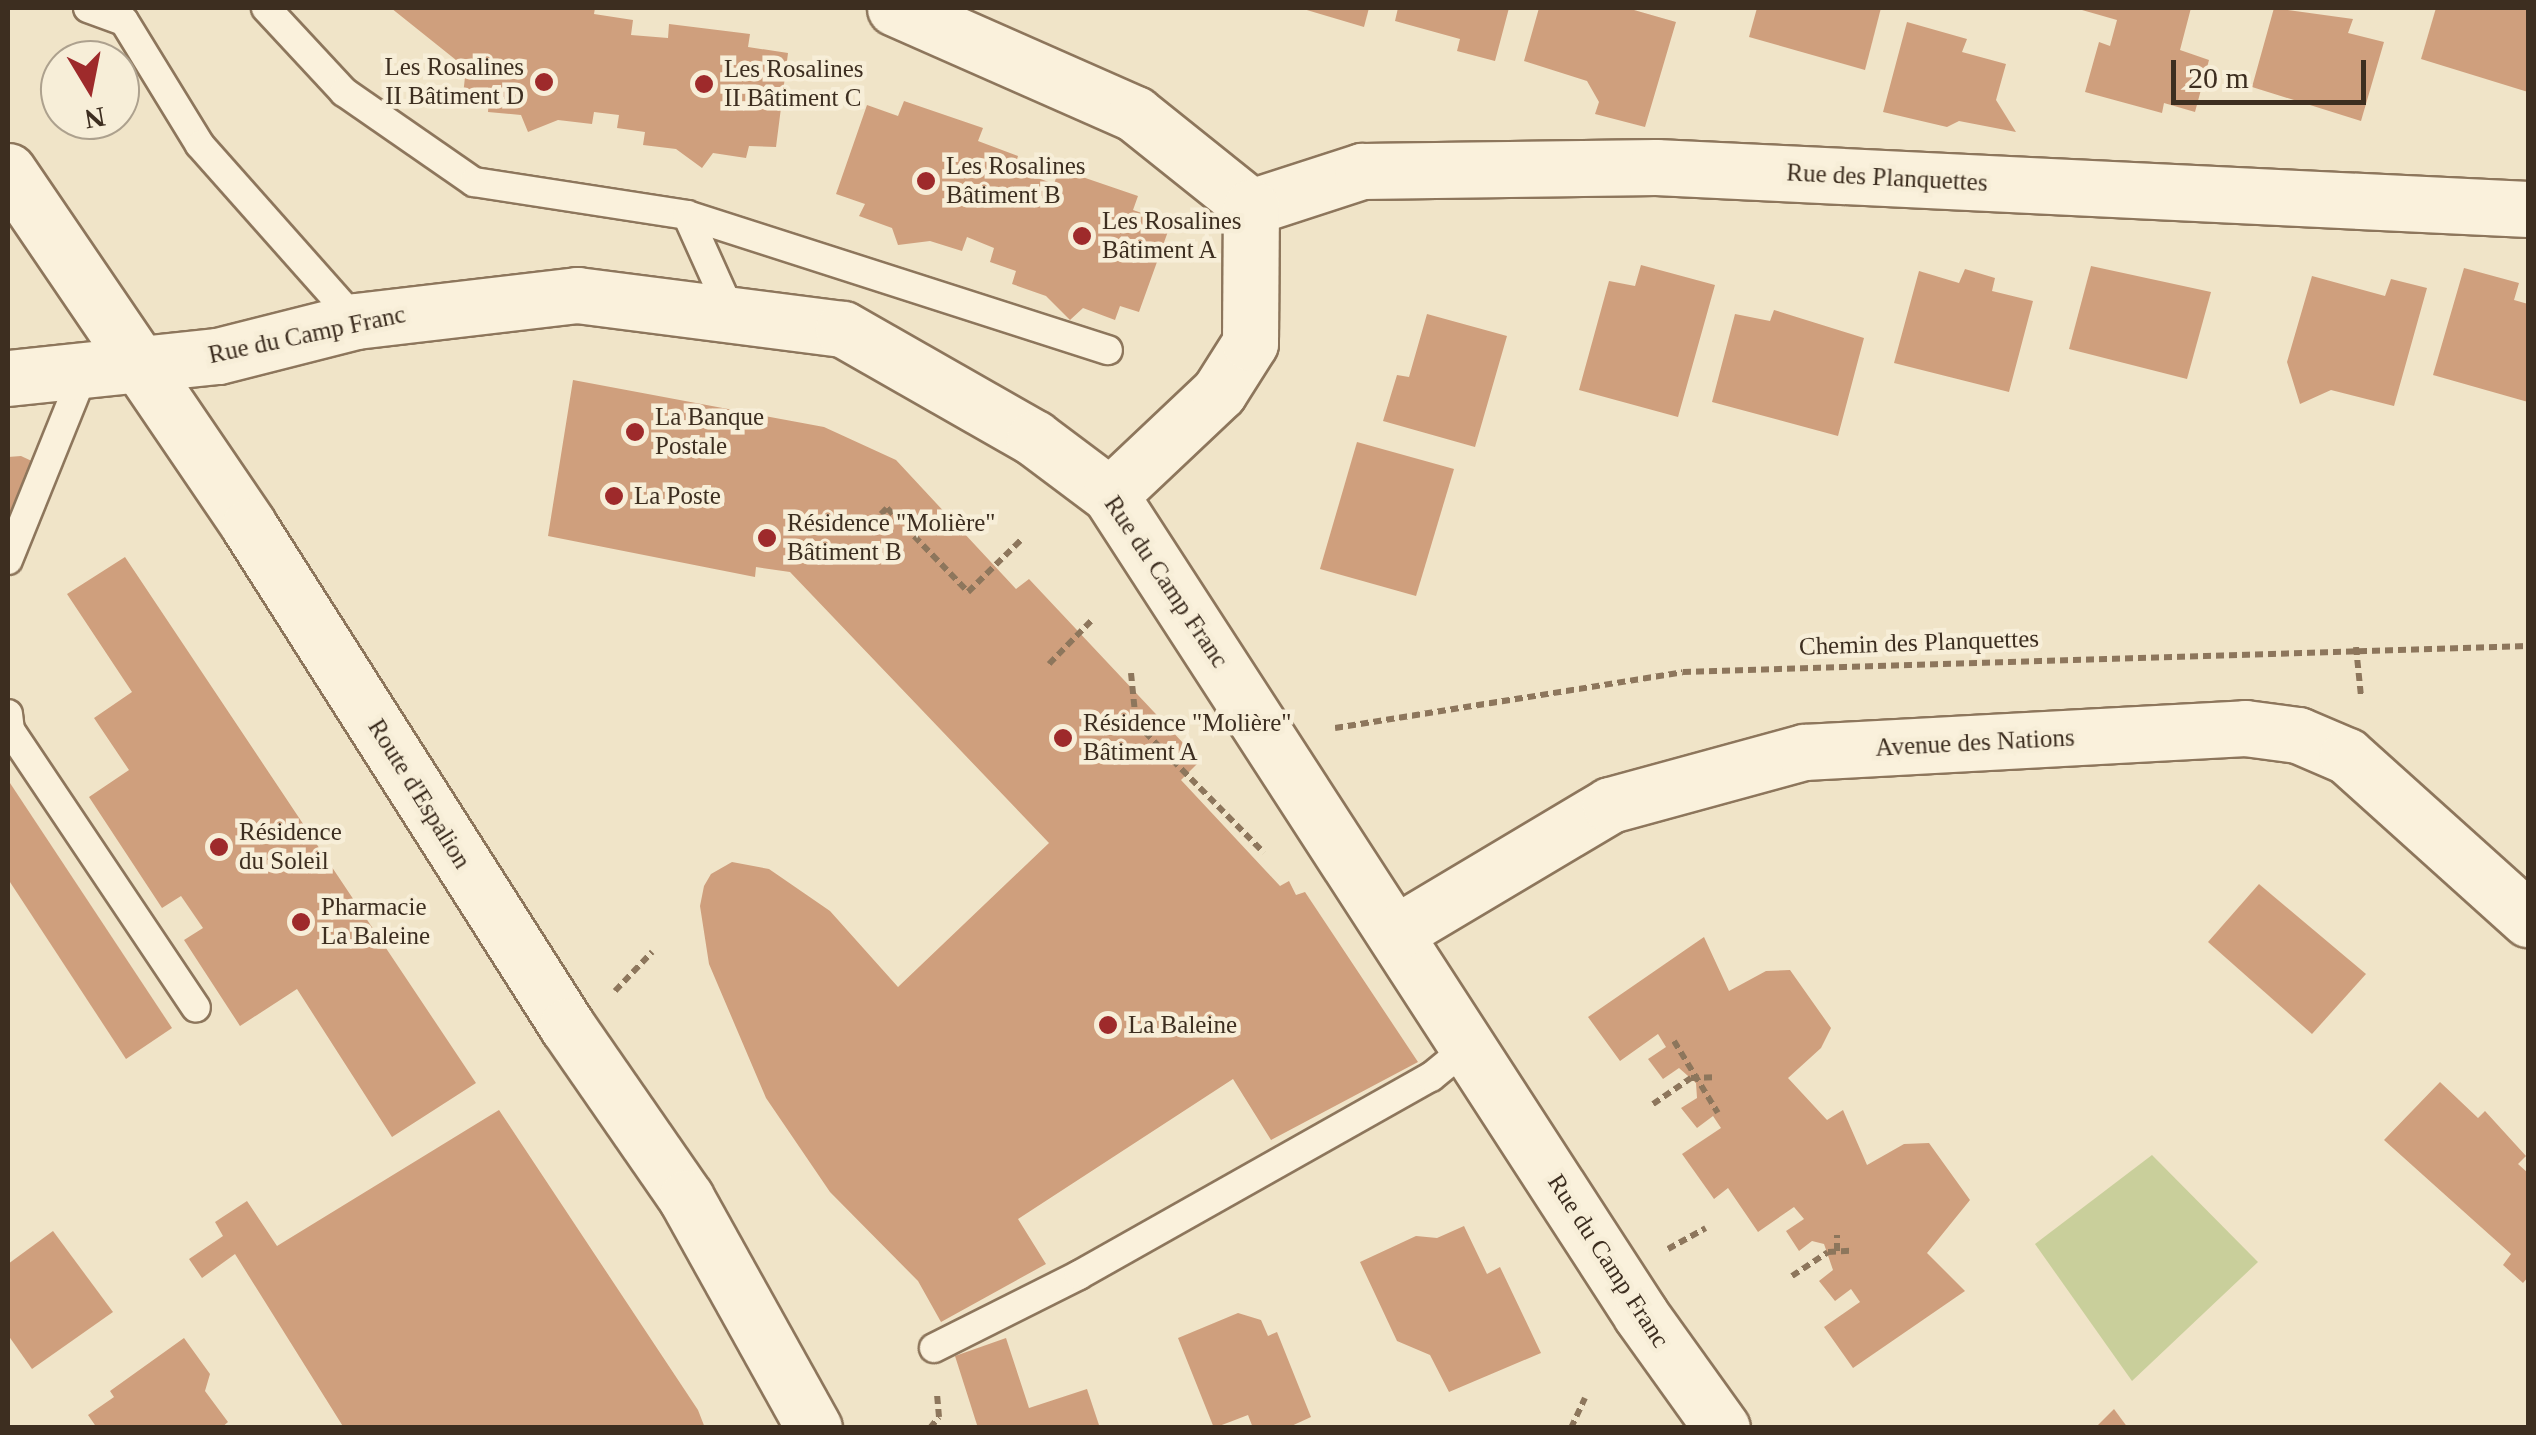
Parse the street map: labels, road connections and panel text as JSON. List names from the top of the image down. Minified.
{"streets":{"street":["Rue des Planquettes","Rue du Camp Franc","Avenue des Nations","Route d'Espalion"],"path":["Chemin des Planquettes"]},"crossings":[["Rue du Camp Franc","Avenue des Nations"],["Rue du Camp Franc","Route d'Espalion"]],"places":["Les Rosalines II Bâtiment D","Les Rosalines II Bâtiment C","Les Rosalines Bâtiment B","Les Rosalines Bâtiment A","La Banque Postale","La Poste","Résidence \"Molière\" Bâtiment B","Résidence \"Molière\" Bâtiment A","Résidence du Soleil","Pharmacie La Baleine","La Baleine"],"scale_bar":"20 m","north":"bottom"}
